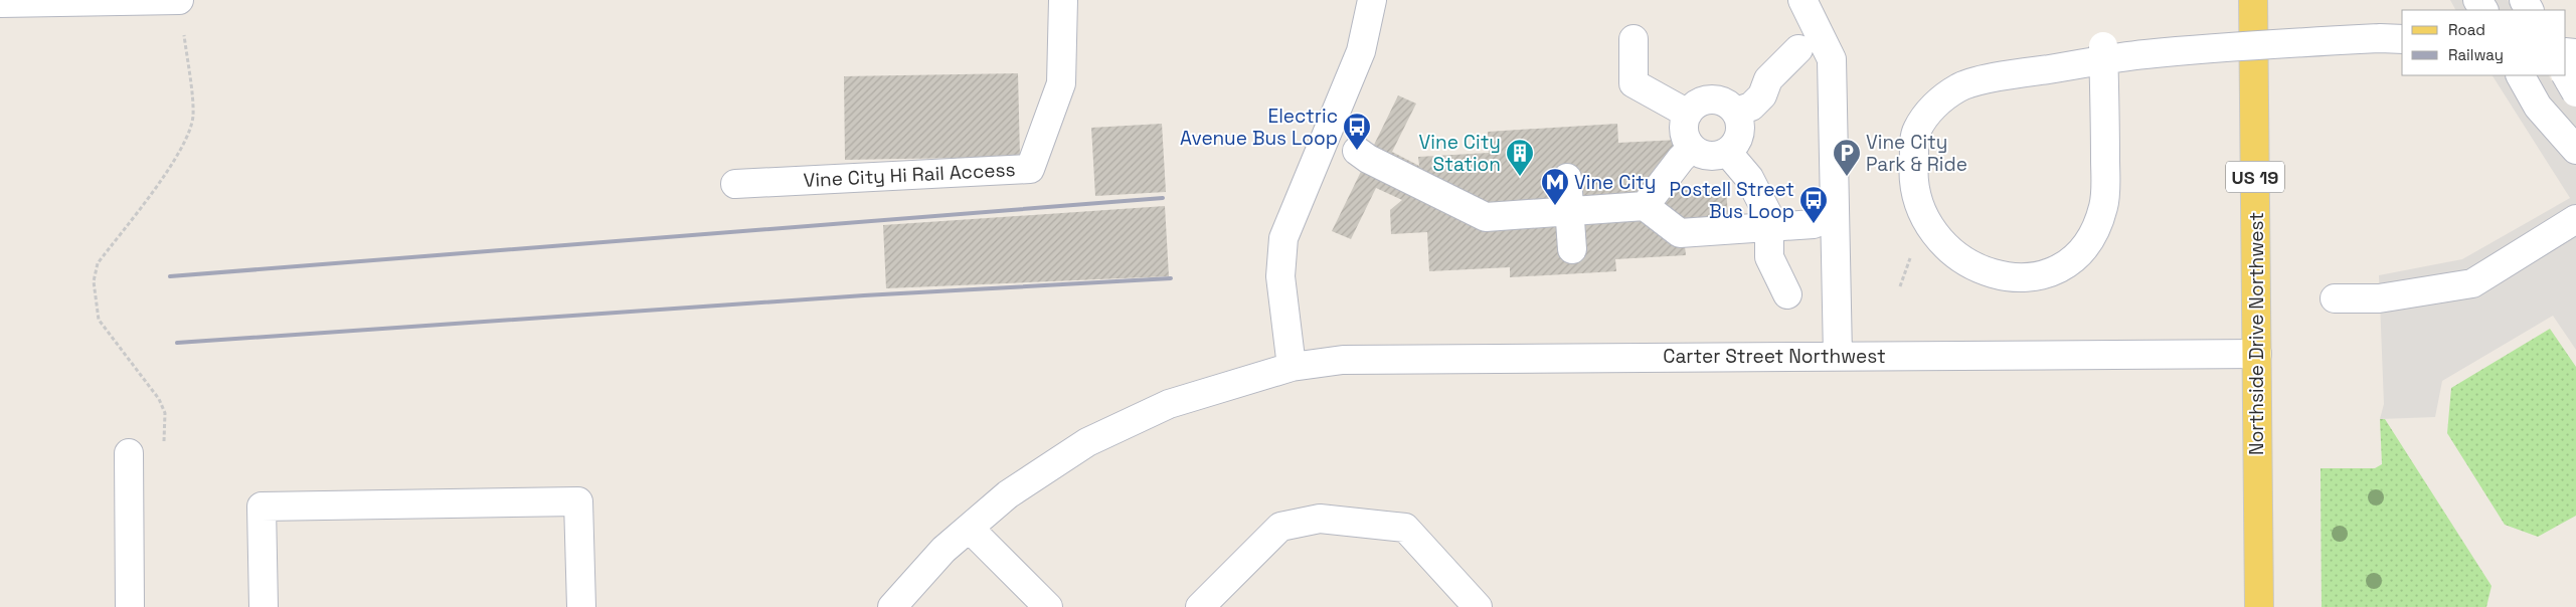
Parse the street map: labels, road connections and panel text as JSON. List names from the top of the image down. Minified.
{"streets":{"main road":["US 19","Northside Drive Northwest"],"street":["Vine City Hi Rail Access","Carter Street Northwest"]},"crossings":[["Northside Drive Northwest","Carter Street Northwest"]],"places":{"bus stop":["Electric Avenue Bus Loop","Postell Street Bus Loop"],"building":["Vine City Station"],"parking":["Vine City Park & Ride"],"metro station":["Vine City"]},"legend":["Road","Railway"]}
